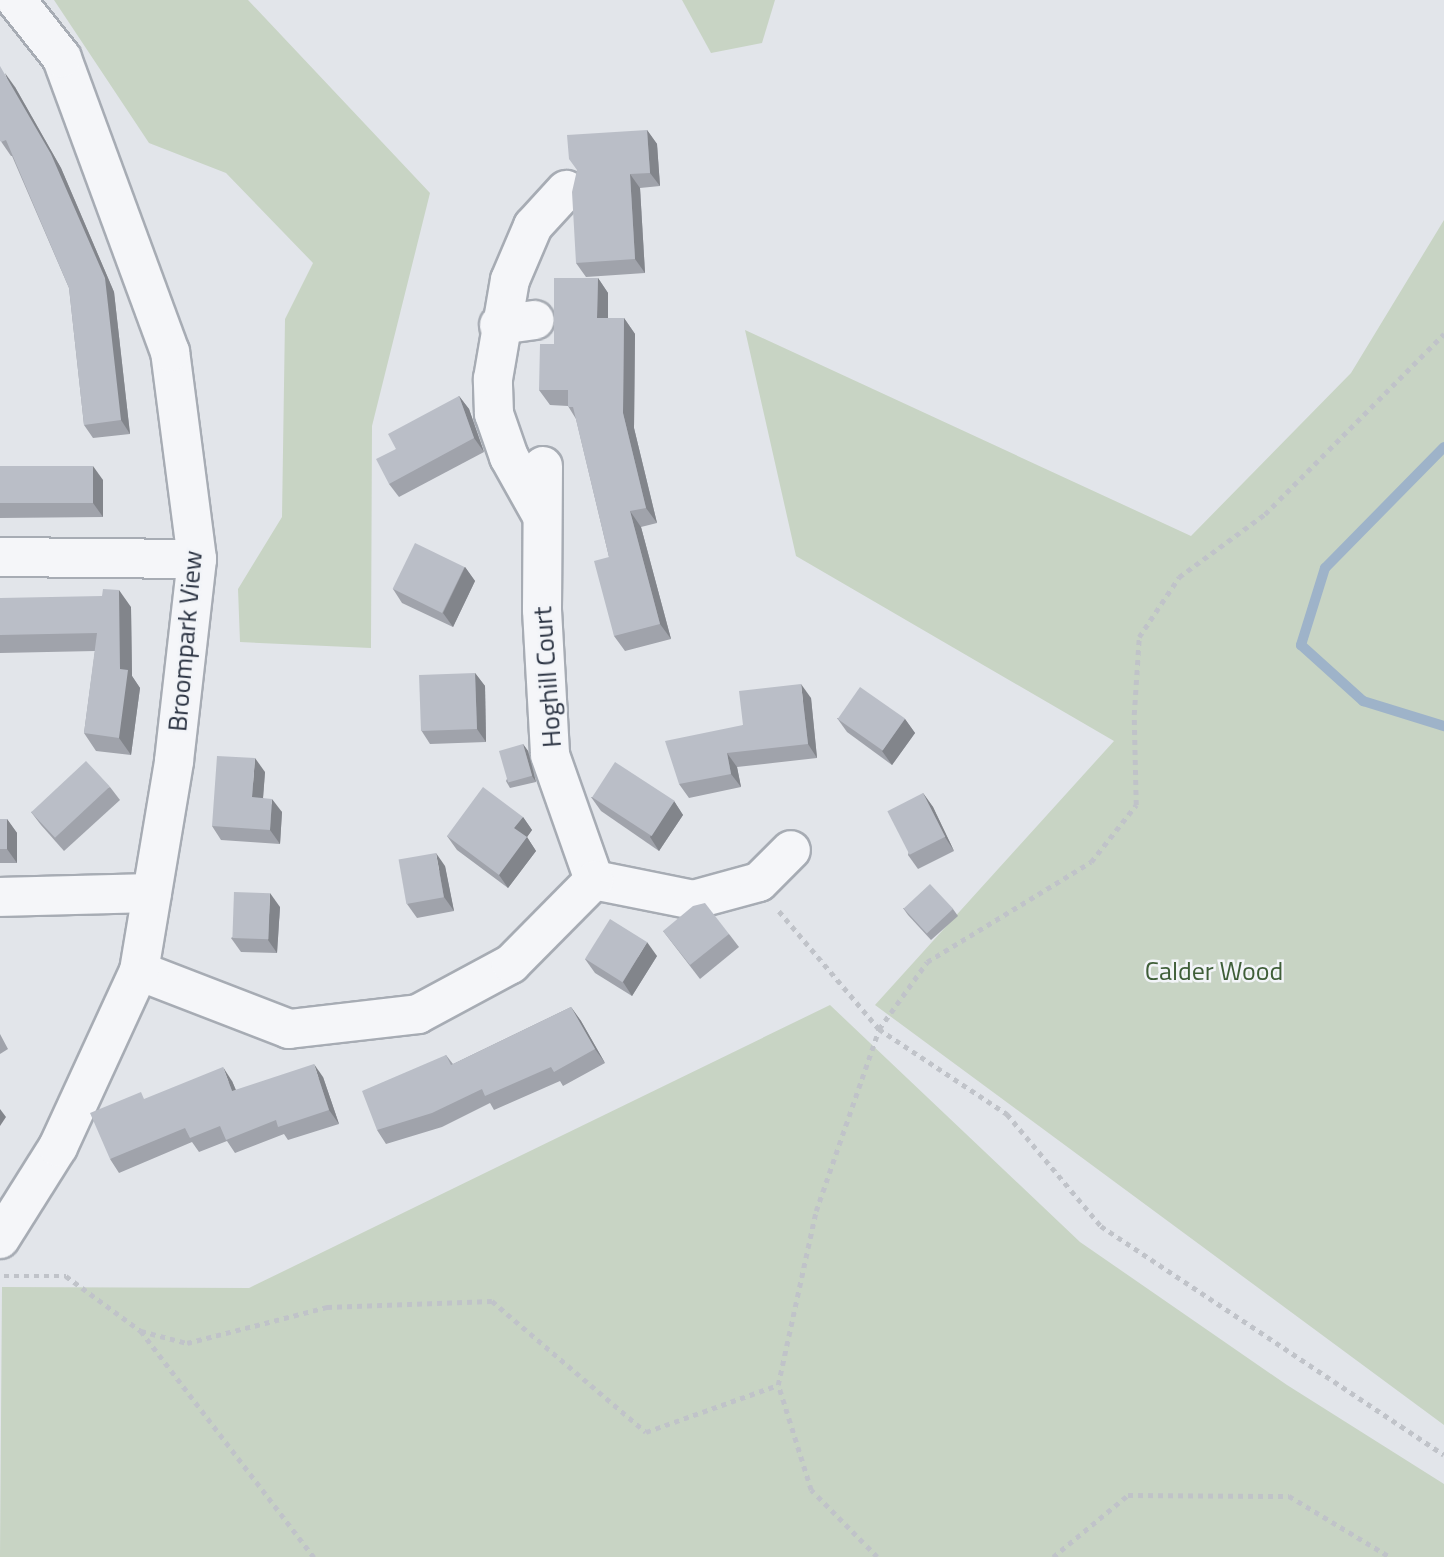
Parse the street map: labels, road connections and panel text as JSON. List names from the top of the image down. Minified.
{"streets":{"street":["Broompark View","Hoghill Court"]},"parks":["Calder Wood"]}
